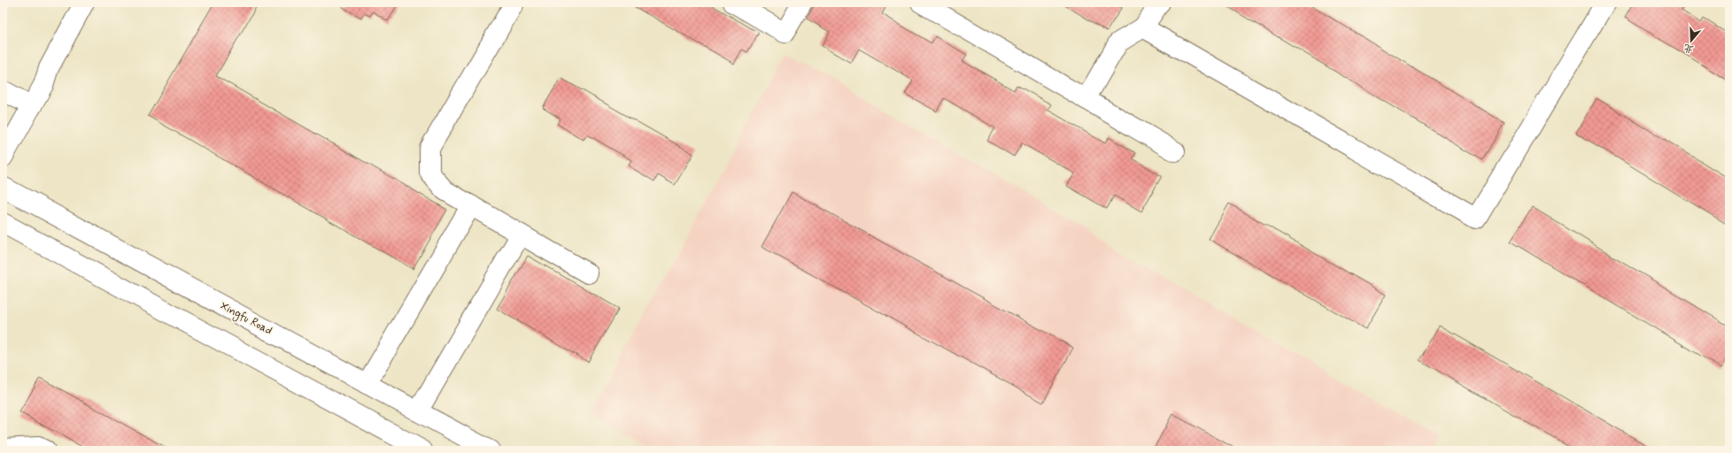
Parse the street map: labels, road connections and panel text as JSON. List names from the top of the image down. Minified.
{"streets":{"street":["Xingfu Road"]},"north":"bottom"}
